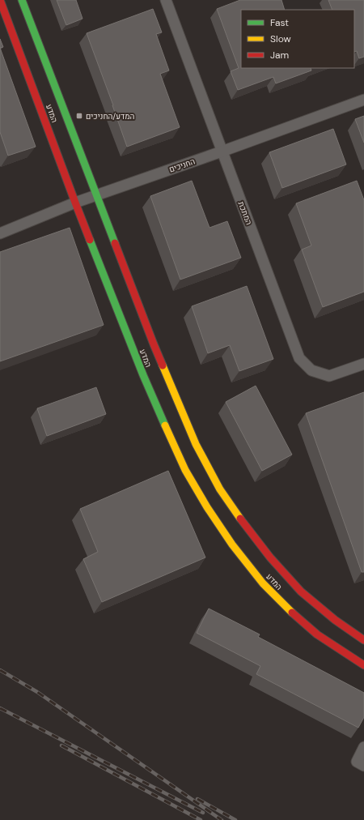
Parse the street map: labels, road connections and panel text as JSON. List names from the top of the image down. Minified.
{"streets":{"street":["המדע","החניכים","המתכת"]},"crossings":[["המדע","החניכים"],["החניכים","המתכת"]],"places":{"transit":["המדע/החניכים"]},"legend":["Fast","Slow","Jam"]}
